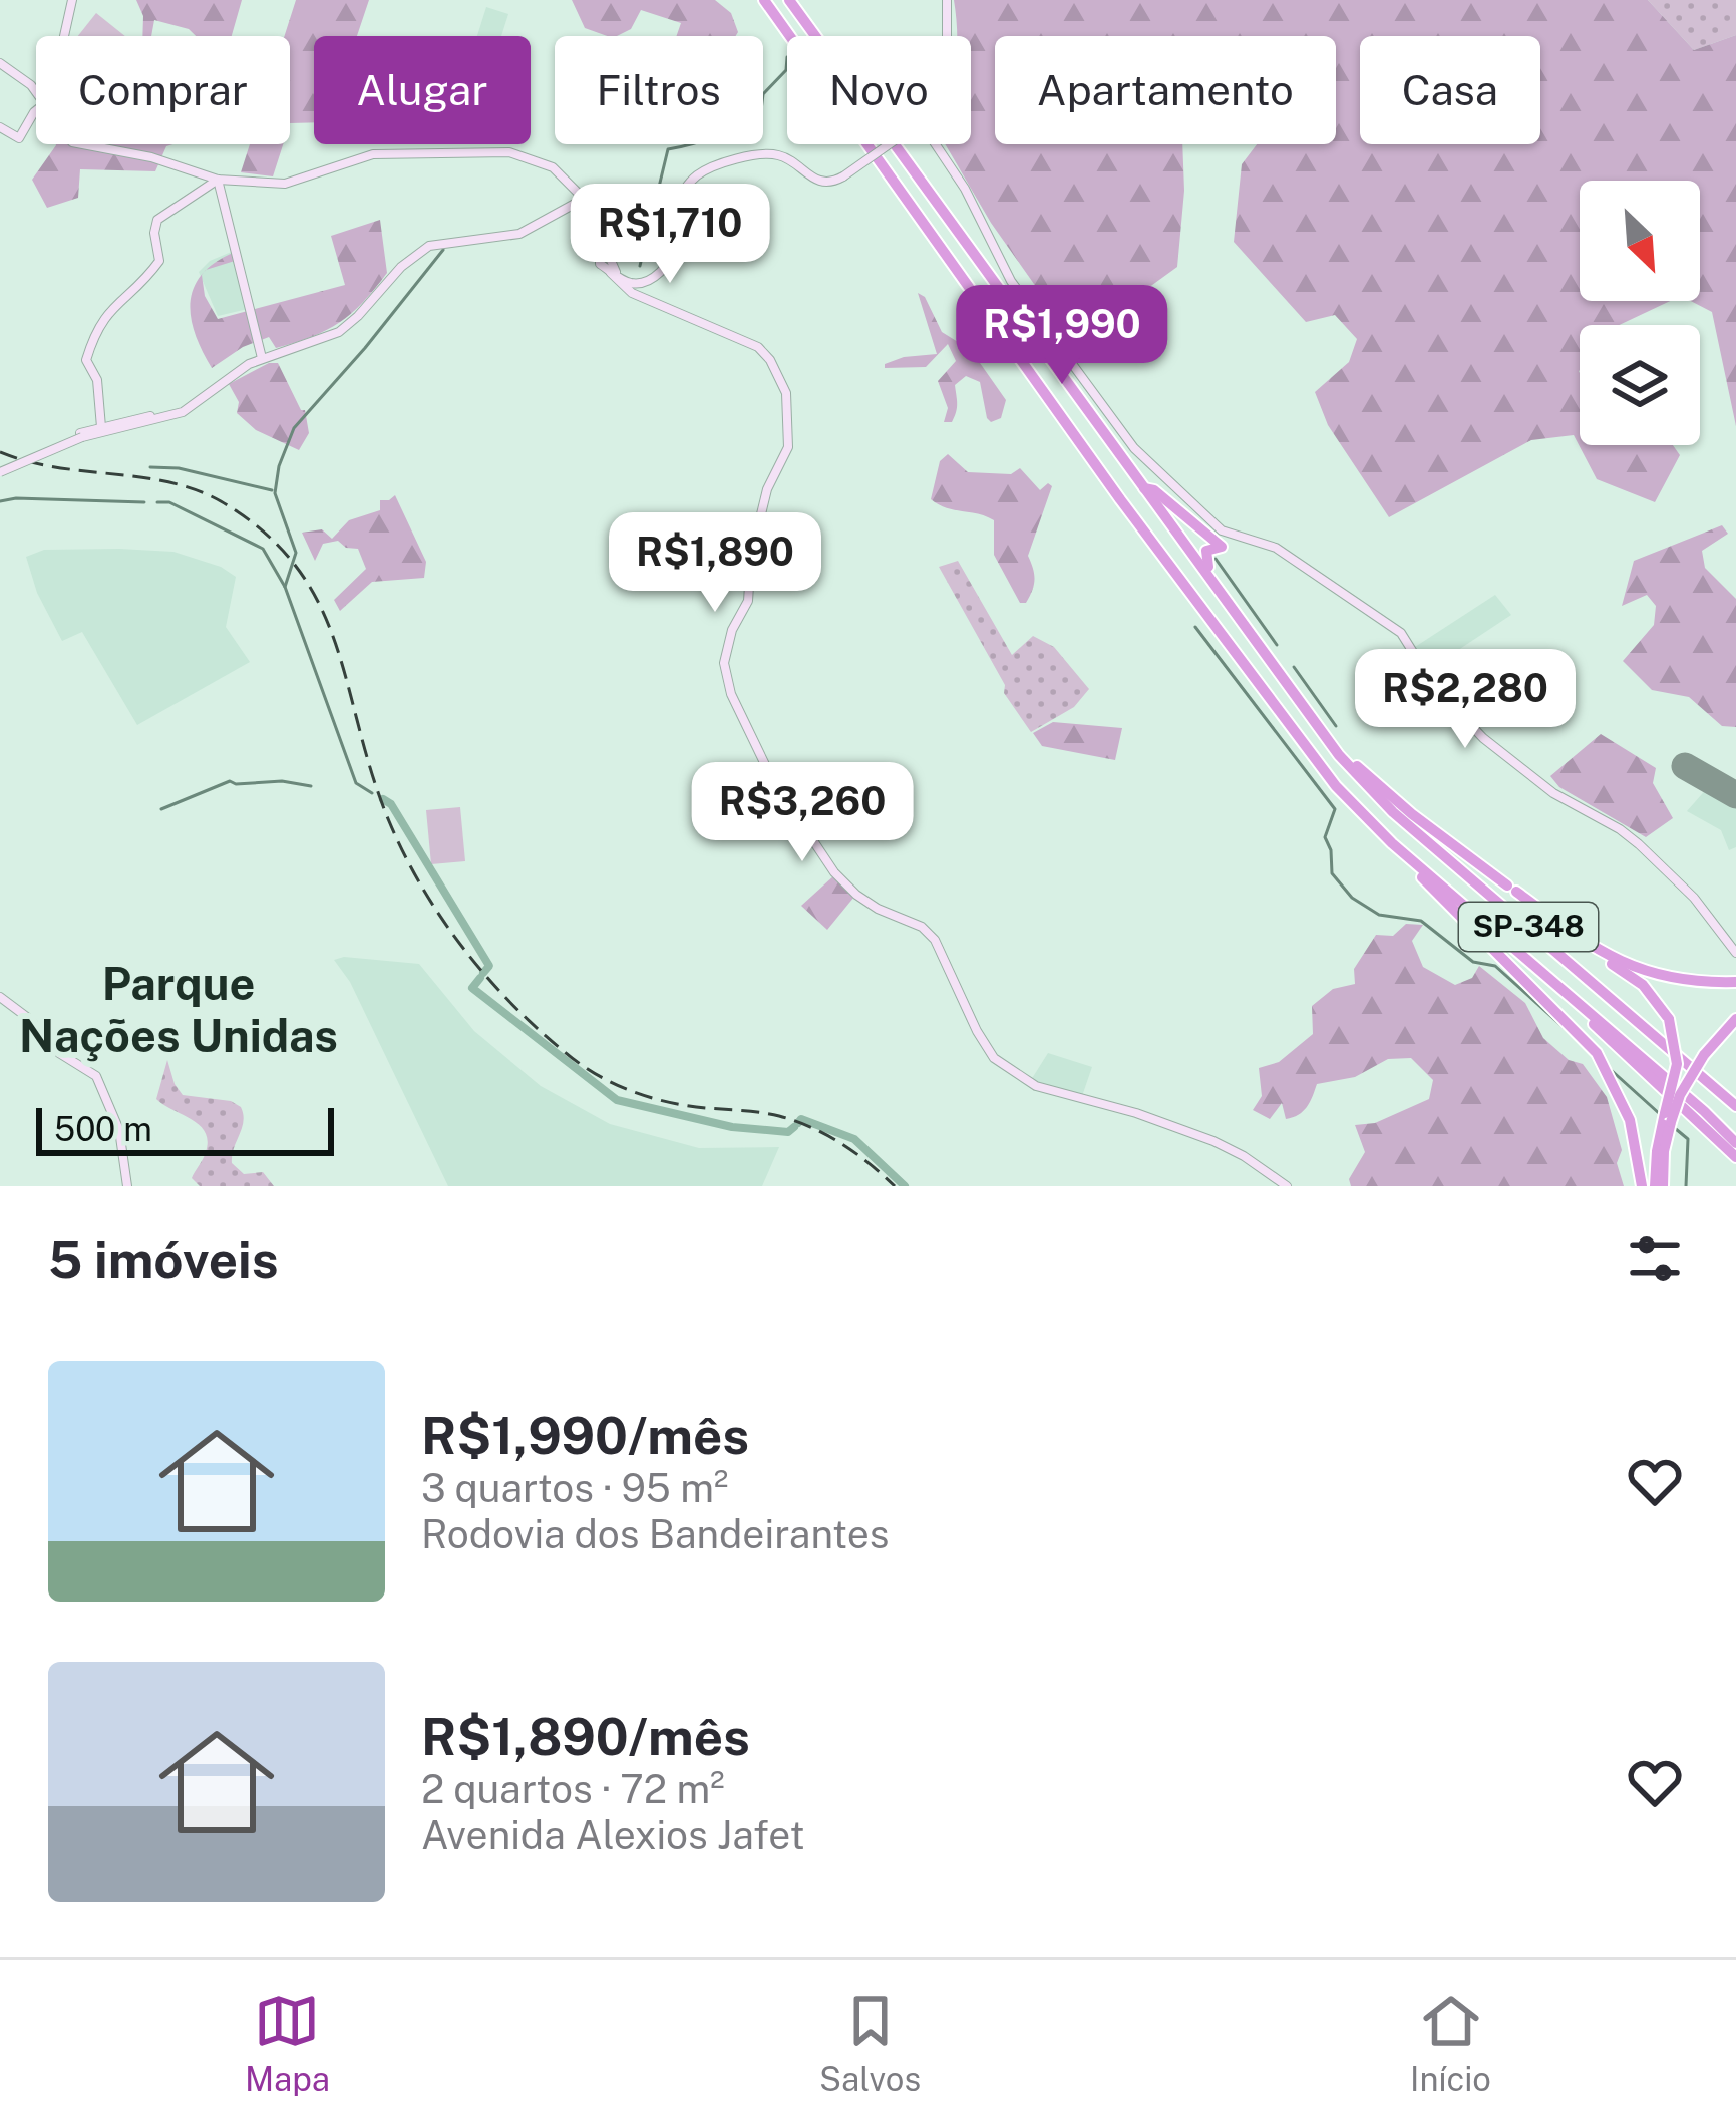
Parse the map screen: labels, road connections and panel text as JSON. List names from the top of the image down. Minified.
{"streets":{"highway":["SP-348"]},"districts":["Parque Nações Unidas"],"scale_bar":"500 m","north":"bottom right","page":{"chip":["Comprar","Alugar","Filtros","Novo","Apartamento","Casa"],"price":["R$1,710","R$1,990","R$1,890","R$2,280","R$3,260"],"scale":"500 m","heading":"5 imóveis","list":[{"name":"R$1,990/mês","note":"3 quartos · 95 m² · Rodovia dos Bandeirantes"},{"name":"R$1,890/mês","note":"2 quartos · 72 m² · Avenida Alexios Jafet"}],"tabs":["Mapa","Salvos","Início"]}}
